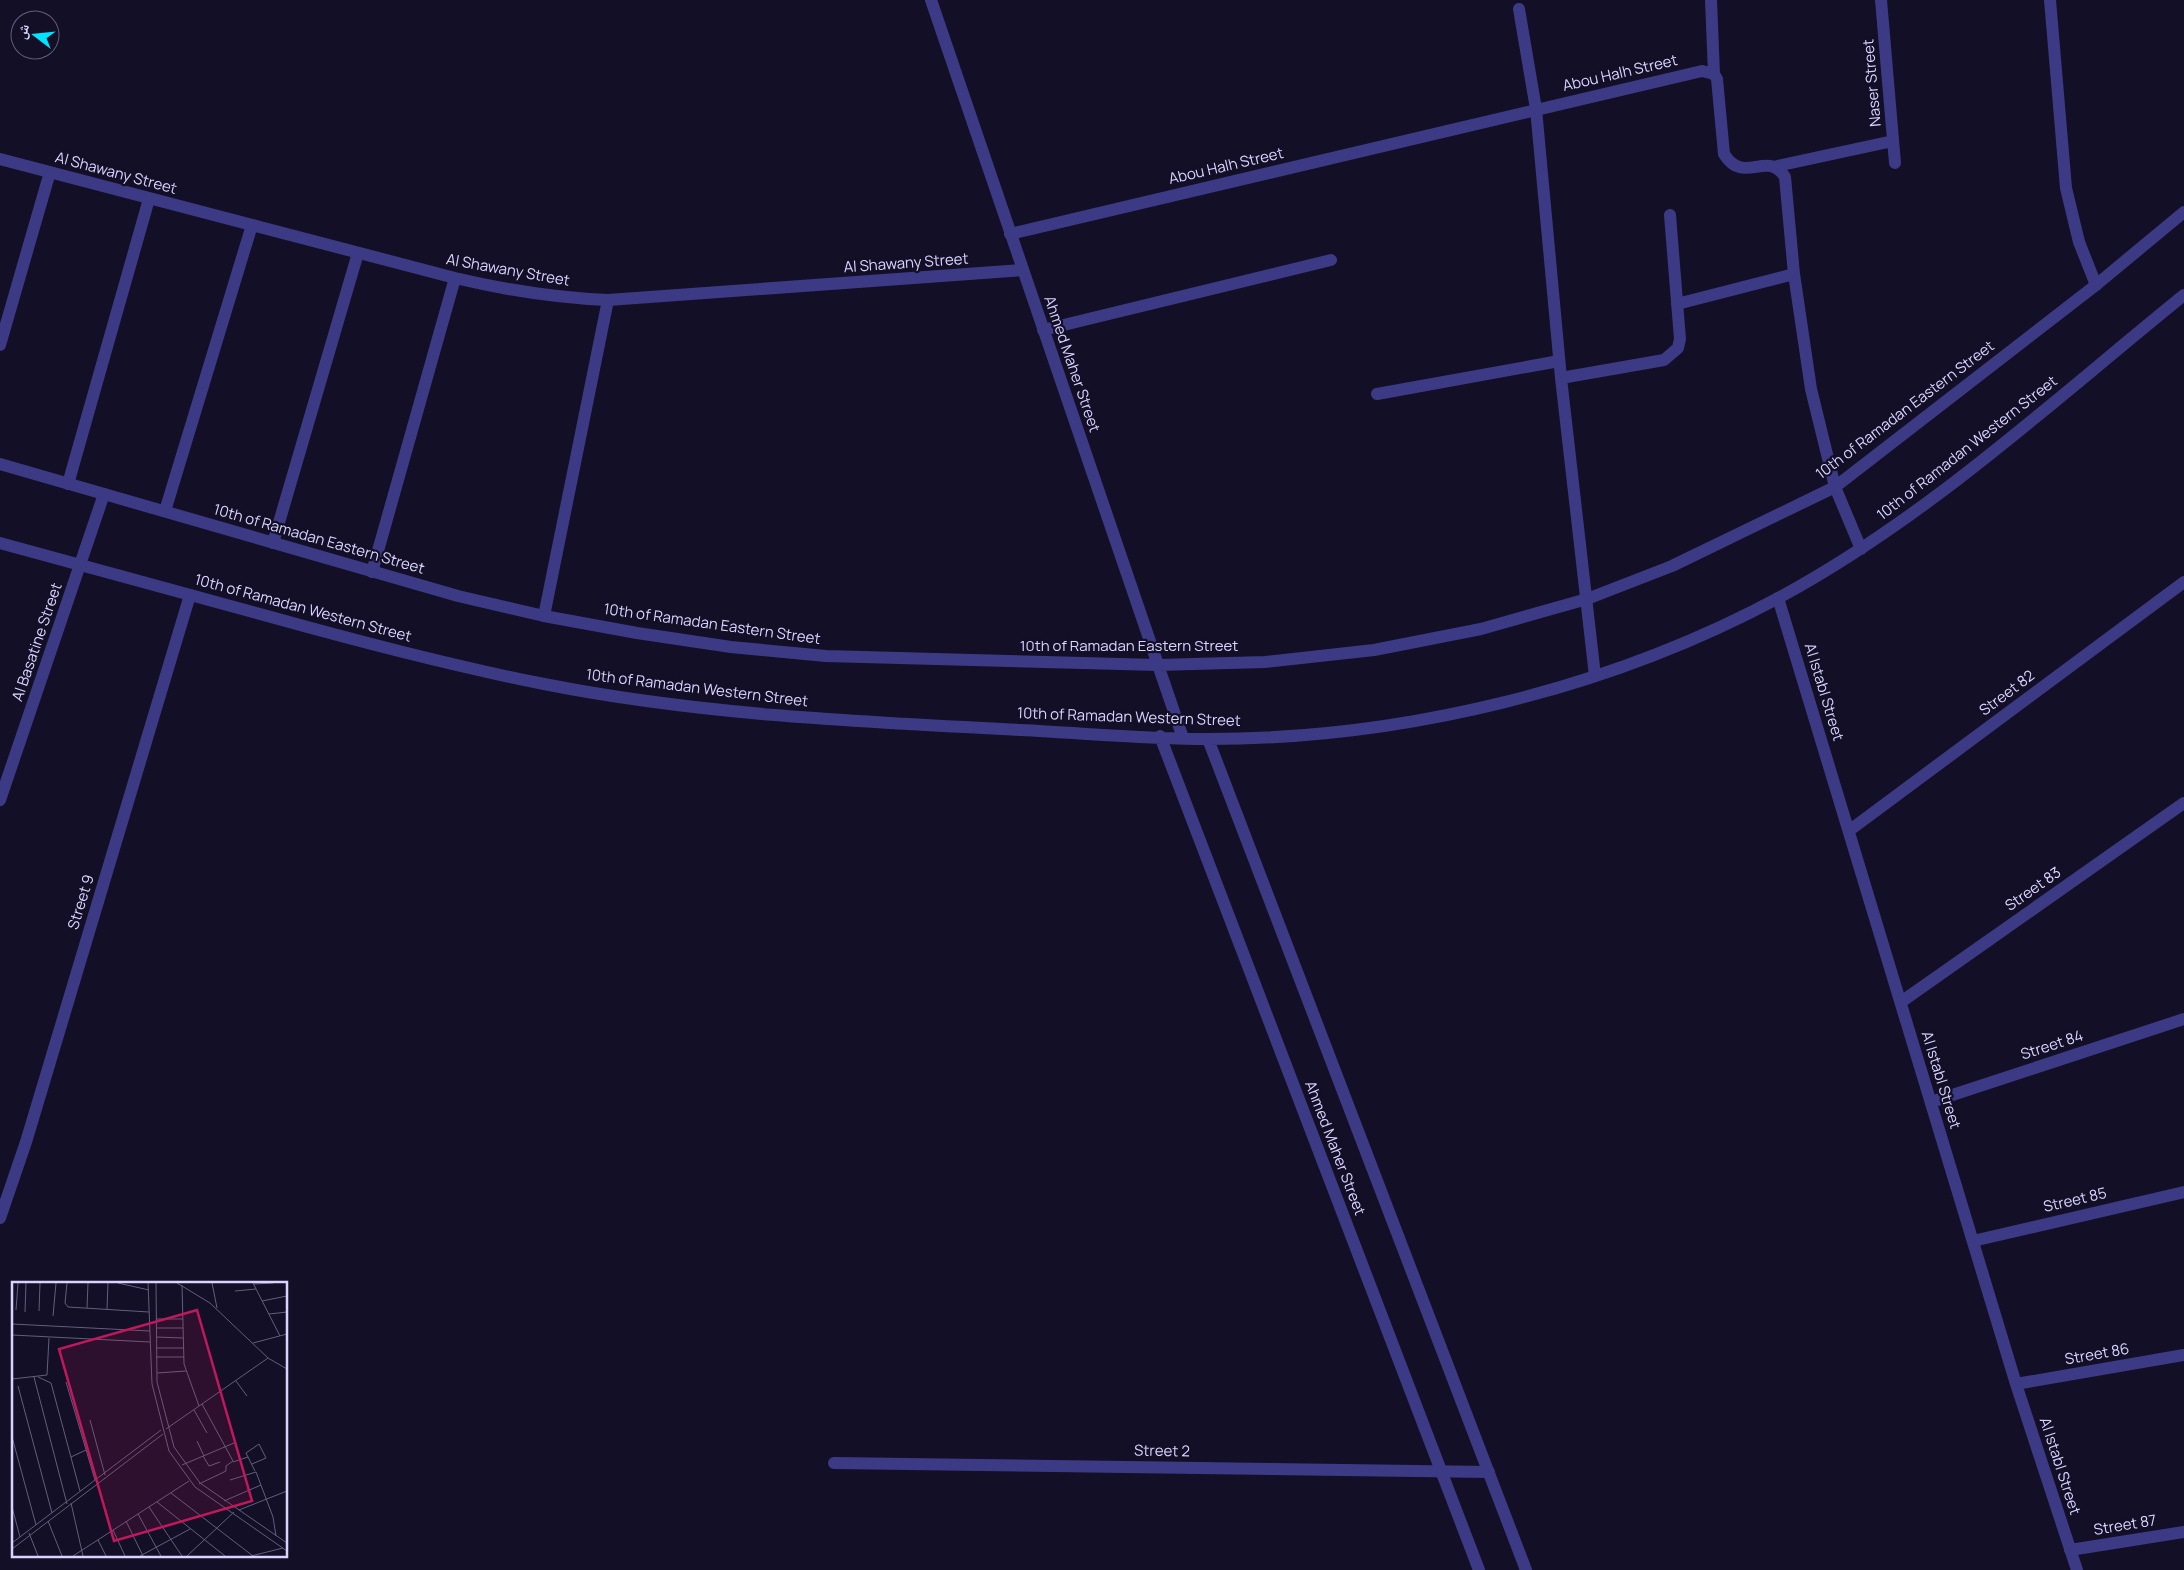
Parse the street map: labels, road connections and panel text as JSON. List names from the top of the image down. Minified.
{"streets":{"street":["Abou Halh Street","Naser Street","Al Shawany Street","Ahmed Maher Street","10th of Ramadan Eastern Street","10th of Ramadan Western Street","Al Basatine Street","Al Istabl Street","Street 82","Street 83","Street 9","Street 84","Street 85","Street 86","Street 2","Street 87"]},"crossings":[["Abou Halh Street","Ahmed Maher Street"],["Al Shawany Street","Ahmed Maher Street"],["Ahmed Maher Street","10th of Ramadan Eastern Street"],["Ahmed Maher Street","10th of Ramadan Western Street"],["Ahmed Maher Street","Street 2"],["10th of Ramadan Eastern Street","Al Basatine Street"],["10th of Ramadan Western Street","Al Basatine Street"],["10th of Ramadan Western Street","Al Istabl Street"],["10th of Ramadan Western Street","Street 9"],["Al Istabl Street","Street 82"],["Al Istabl Street","Street 83"],["Al Istabl Street","Street 84"],["Al Istabl Street","Street 85"],["Al Istabl Street","Street 86"],["Al Istabl Street","Street 87"]],"north":"left"}
